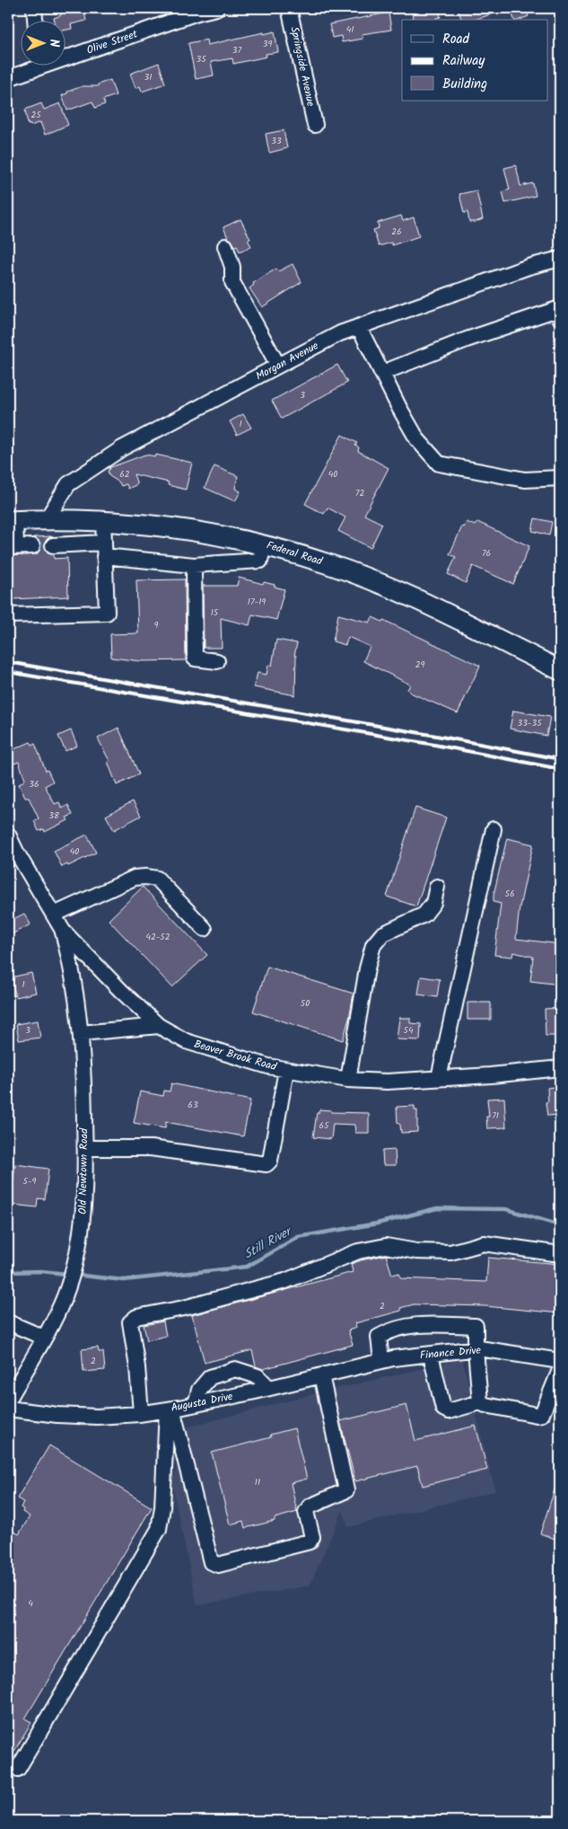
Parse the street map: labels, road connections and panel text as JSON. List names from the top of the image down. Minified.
{"streets":{"main road":["Federal Road"],"street":["Olive Street","Springside Avenue","Morgan Avenue","Beaver Brook Road","Old Newtown Road","Finance Drive","Augusta Drive"]},"crossings":[["Morgan Avenue","Federal Road"],["Beaver Brook Road","Old Newtown Road"],["Finance Drive","Augusta Drive"]],"water":["Still River"],"house_numbers":["41","39","37","35","31","25","33","26","3","1","62","40","72","76","17-19","15","9","29","33-35","36","38","40","56","42-52","1","50","3","54","63","71","65","5-9","2","2","11","4"],"legend":["Road","Railway","Building"],"north":"right"}
